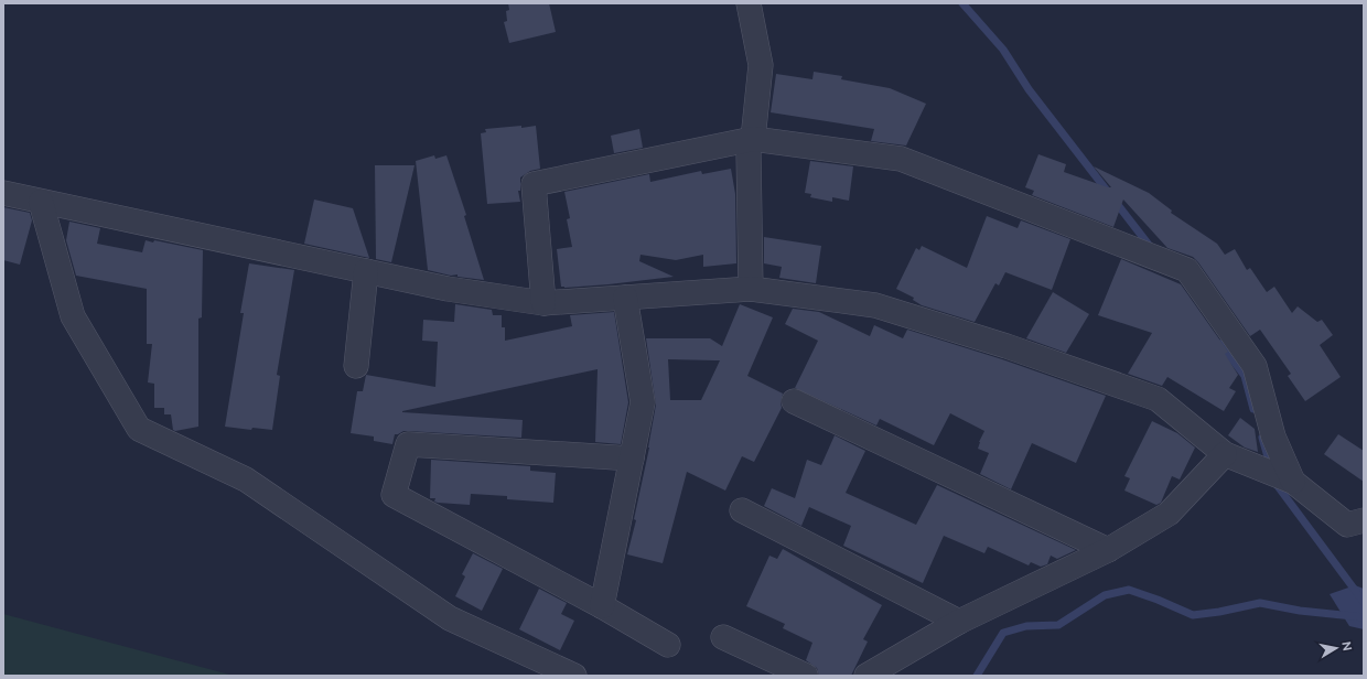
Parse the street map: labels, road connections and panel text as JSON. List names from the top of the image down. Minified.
{"north":"right"}
